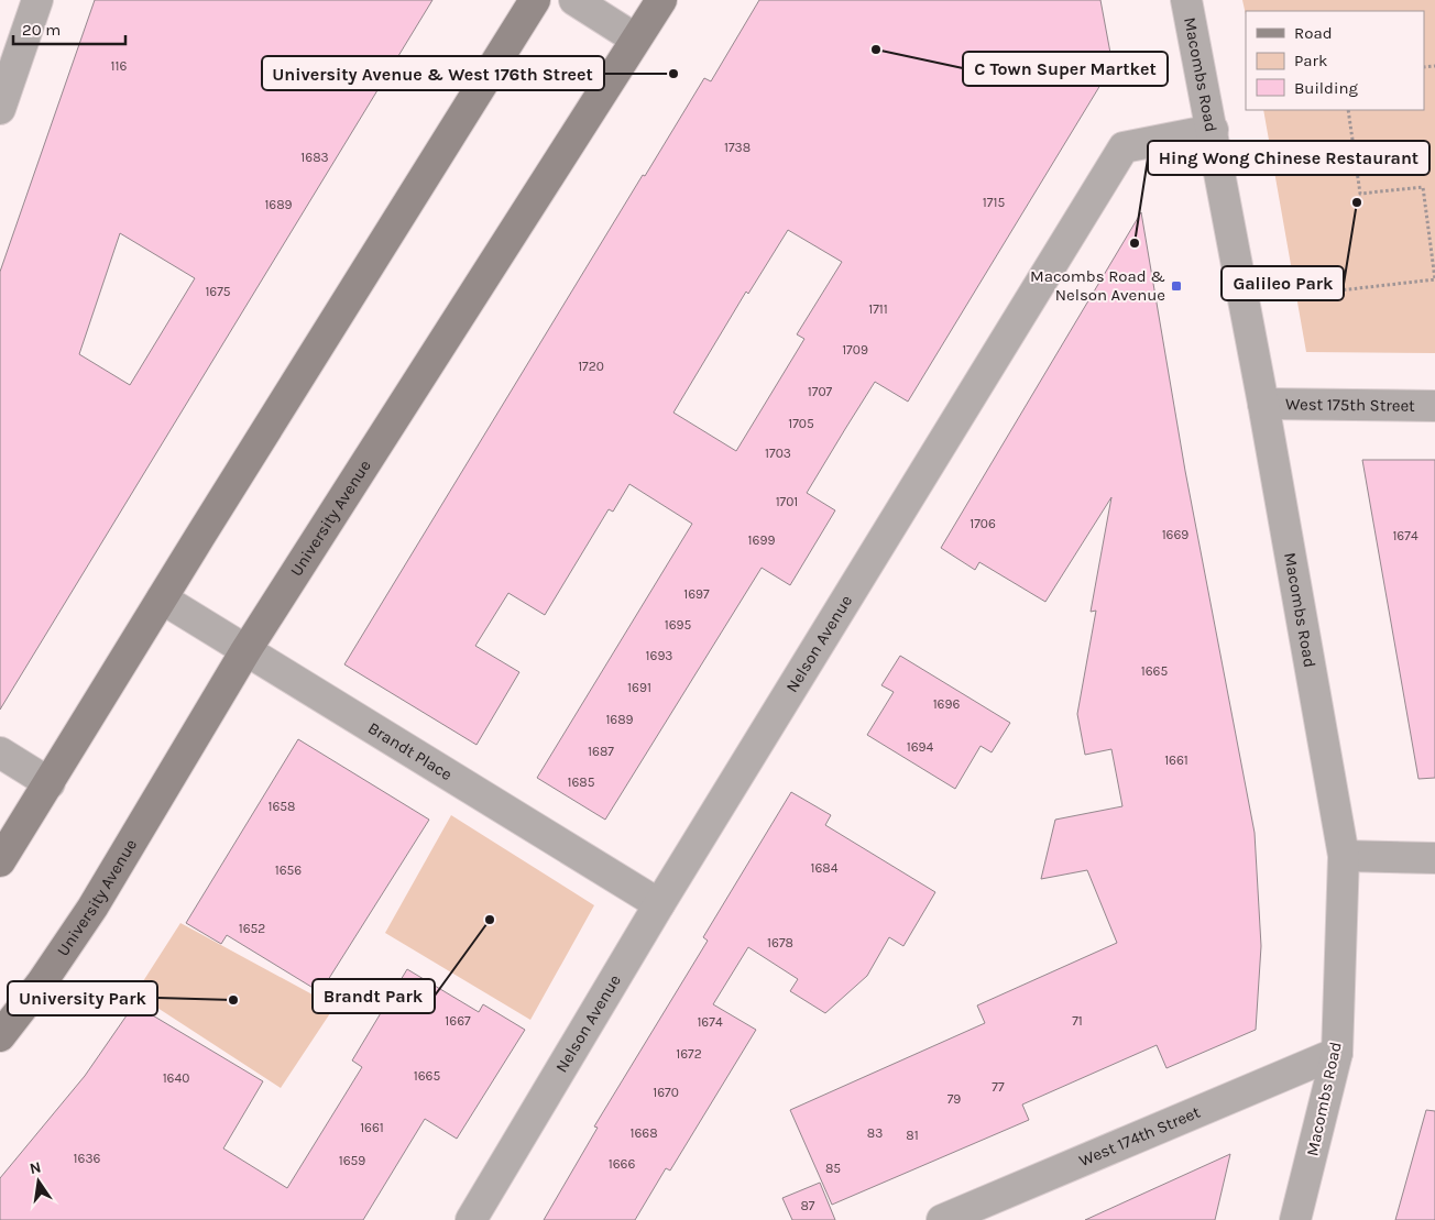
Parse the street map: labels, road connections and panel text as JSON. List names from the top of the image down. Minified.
{"streets":{"main road":["University Avenue"],"street":["Macombs Road","West 175th Street","Nelson Avenue","Brandt Place","West 174th Street"]},"crossings":[["Macombs Road","West 175th Street"],["Macombs Road","Nelson Avenue"],["Macombs Road","West 174th Street"],["University Avenue","Brandt Place"],["Nelson Avenue","Brandt Place"]],"places":{"other":["C Town Super Martket","University Avenue & West 176th Street","Galileo Park","Hing Wong Chinese Restaurant","Brandt Park","University Park"],"transit":["Macombs Road & Nelson Avenue"]},"house_numbers":["116","1738","1683","1715","1689","1675","1711","1709","1720","1707","1705","1703","1701","1706","1669","1674","1699","1697","1695","1693","1665","1691","1696","1689","1694","1687","1661","1685","1658","1684","1656","1652","1678","1667","71","1674","1672","1665","1640","77","1670","79","1661","1668","83","81","1636","1659","1666","85","87"],"legend":["Road","Park","Building"],"scale_bar":"20 m","north":"top"}
